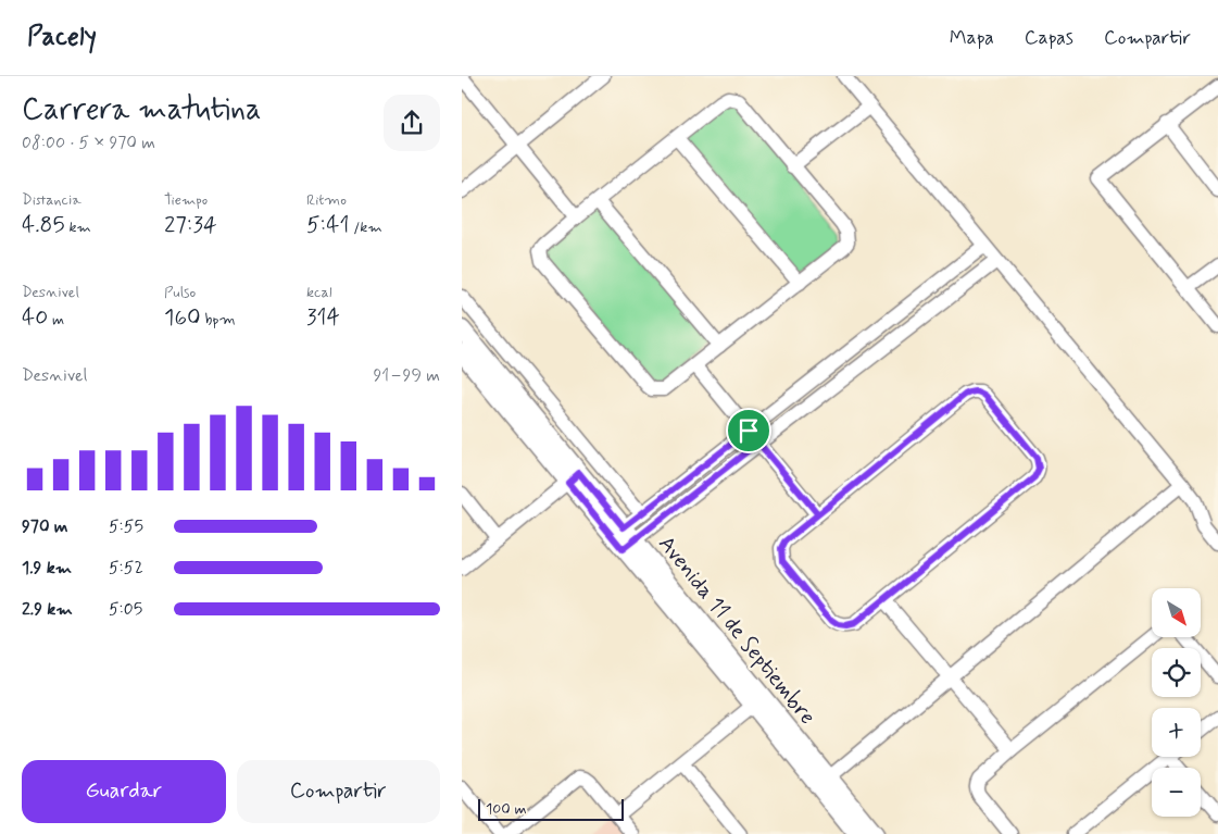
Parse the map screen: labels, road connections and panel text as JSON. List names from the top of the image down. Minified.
{"streets":{"main road":["Avenida 11 de Septiembre"]},"scale_bar":"100 m","north":"bottom right","page":{"header":"Pacely","nav":["Mapa","Capas","Compartir"],"heading":["Carrera matutina","08:00 · 5 × 970 m"],"stats":[["Distancia","4.85 km"],["Tiempo","27:34"],["Ritmo","5:41 /km"],["Desnivel","40 m"],["Pulso","160 bpm"],["kcal","314"]],"chart":["Desnivel","91–99 m"],"list":[{"name":"970 m","note":"5:55"},{"name":"1.9 km","note":"5:52"},{"name":"2.9 km","note":"5:05"}],"map_buttons":["+","−"],"buttons":["Guardar","Compartir"],"scale":"100 m"}}
